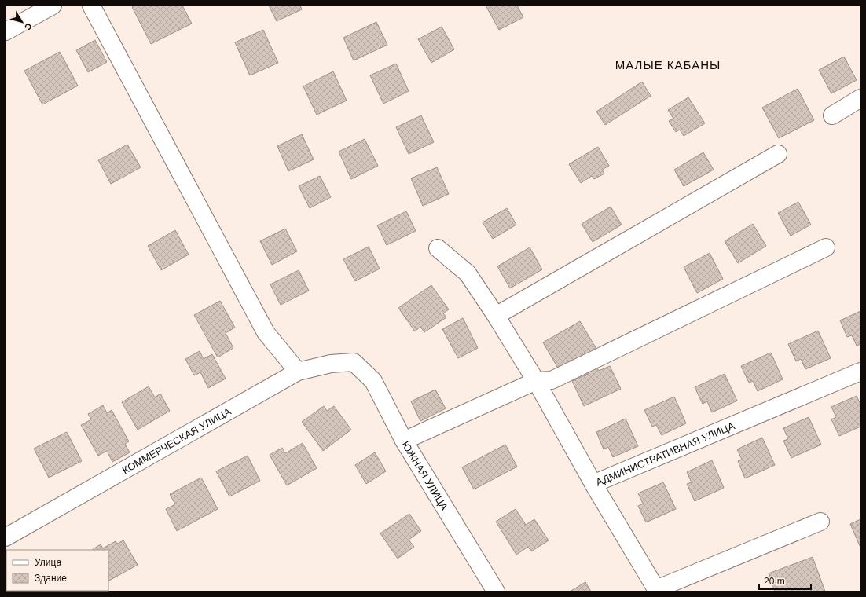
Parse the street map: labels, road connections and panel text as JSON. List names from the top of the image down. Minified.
{"streets":{"street":["КОММЕРЧЕСКАЯ УЛИЦА","АДМИНИСТРАТИВНАЯ УЛИЦА","ЮЖНАЯ УЛИЦА"]},"crossings":[["КОММЕРЧЕСКАЯ УЛИЦА","ЮЖНАЯ УЛИЦА"]],"districts":["МАЛЫЕ КАБАНЫ"],"legend":["Улица","Здание"],"scale_bar":"20 m","north":"bottom right"}
